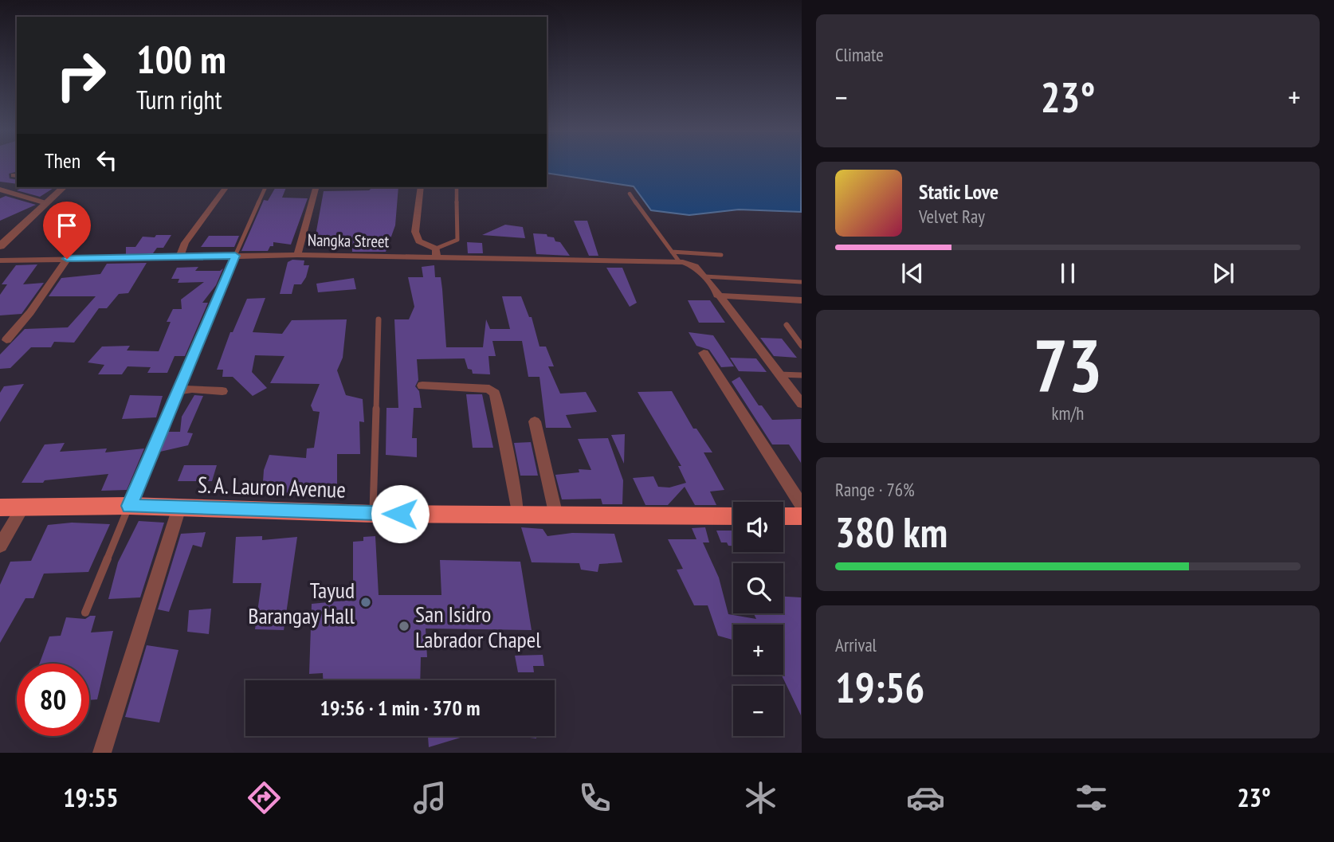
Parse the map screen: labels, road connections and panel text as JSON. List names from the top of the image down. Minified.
{"streets":{"highway":["S. A. Lauron Avenue"],"street":["Nangka Street"]},"places":["Tayud Barangay Hall","San Isidro Labrador Chapel"],"page":{"tile":["Climate",["73","km/h"],["Range · 76%","380 km"],["Arrival","19:56"]],"turn":["100 m","Turn right"],"heat":["−","23°","+"],"then":"Then","song":["Static Love","Velvet Ray"],"map_buttons":["+","−"],"limit":"80","trip":"19:56 · 1 min · 370 m","tabs":["19:55","23°"]}}
